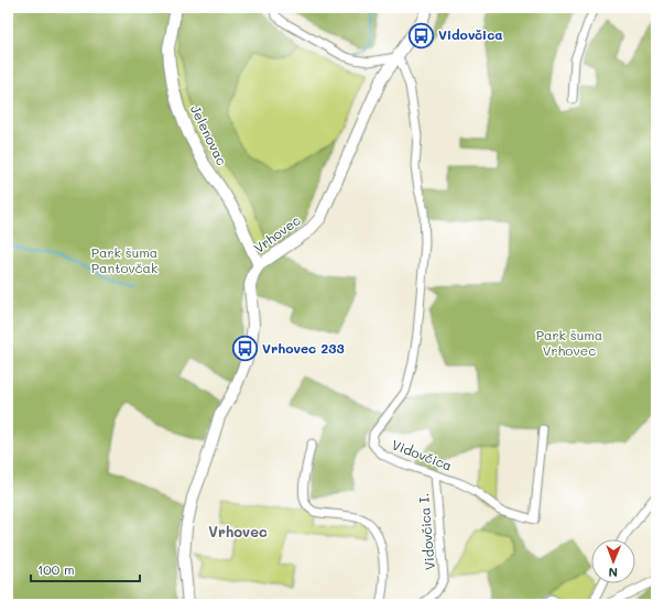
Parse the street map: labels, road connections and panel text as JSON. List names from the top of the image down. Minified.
{"streets":{"street":["Jelenovac","Vrhovec","Vidovčica","Vidovčica I."]},"crossings":[["Jelenovac","Vrhovec"],["Vrhovec","Vidovčica"],["Vidovčica","Vidovčica I."]],"districts":["Vrhovec"],"parks":["Park šuma Pantovčak","Park šuma Vrhovec"],"places":{"bus stop":["Vidovčica","Vrhovec 233"]},"scale_bar":"100 m","north":"bottom"}
